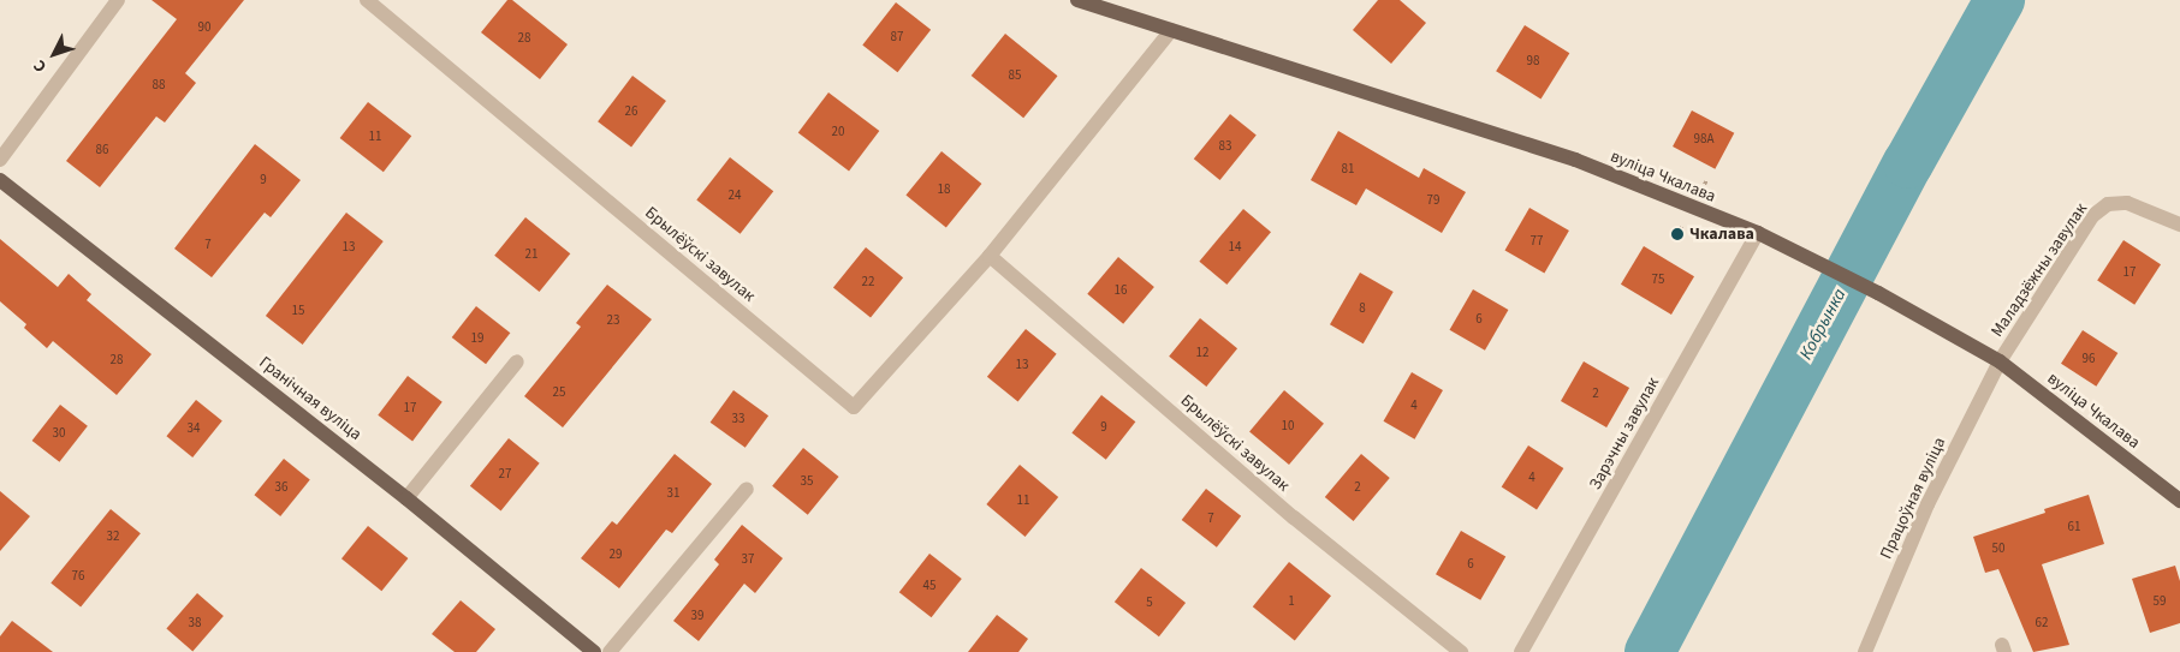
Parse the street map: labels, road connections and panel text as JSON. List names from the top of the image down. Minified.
{"streets":{"main road":["вуліца Чкалава","Гранічная вуліца"],"street":["Брылёўскі завулак","Маладзёжны завулак","Зарэчны завулак","Працоўная вуліца"]},"crossings":[["вуліца Чкалава","Брылёўскі завулак"],["вуліца Чкалава","Маладзёжны завулак"],["вуліца Чкалава","Зарэчны завулак"],["вуліца Чкалава","Працоўная вуліца"],["Маладзёжны завулак","Працоўная вуліца"]],"water":["Кобрынка"],"places":["Чкалава"],"house_numbers":["90","87","28","98","85","88","26","20","11","98А","83","86","81","9","18","24","79","77","7","13","14","21","17","75","22","16","8","15","6","23","19","12","96","28","13","25","2","4","17","33","10","9","34","30","27","4","35","36","2","31","11","7","61","32","50","29","37","6","76","45","1","59","5","39","38","62"],"north":"bottom left"}
